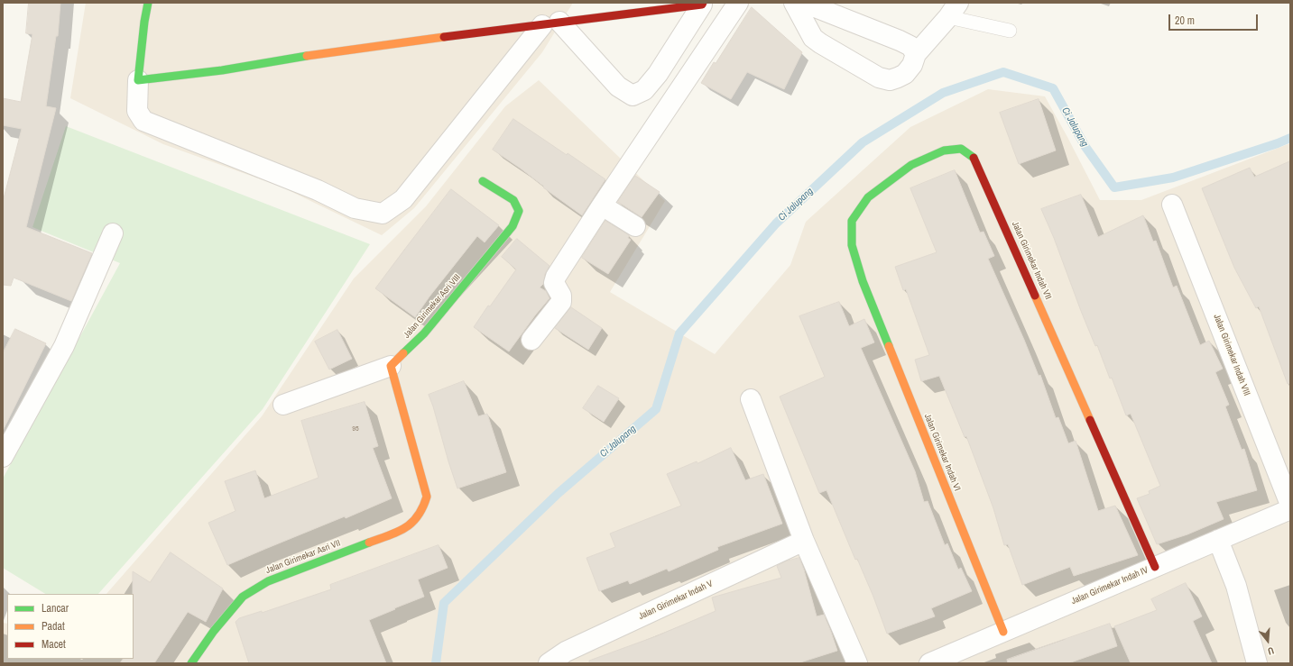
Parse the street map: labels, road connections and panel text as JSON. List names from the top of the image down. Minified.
{"streets":{"street":["Jalan Girimekar Indah VII","Jalan Girimekar Asri VIII","Jalan Girimekar Indah VIII","Jalan Girimekar Indah VI","Jalan Girimekar Asri VII","Jalan Girimekar Indah IV","Jalan Girimekar Indah V"]},"crossings":[["Jalan Girimekar Indah VII","Jalan Girimekar Indah VI"],["Jalan Girimekar Indah VII","Jalan Girimekar Indah IV"],["Jalan Girimekar Asri VIII","Jalan Girimekar Asri VII"],["Jalan Girimekar Indah VI","Jalan Girimekar Indah IV"]],"water":["Ci Jalupang"],"house_numbers":["95"],"legend":["Lancar","Padat","Macet"],"scale_bar":"20 m","north":"bottom"}
